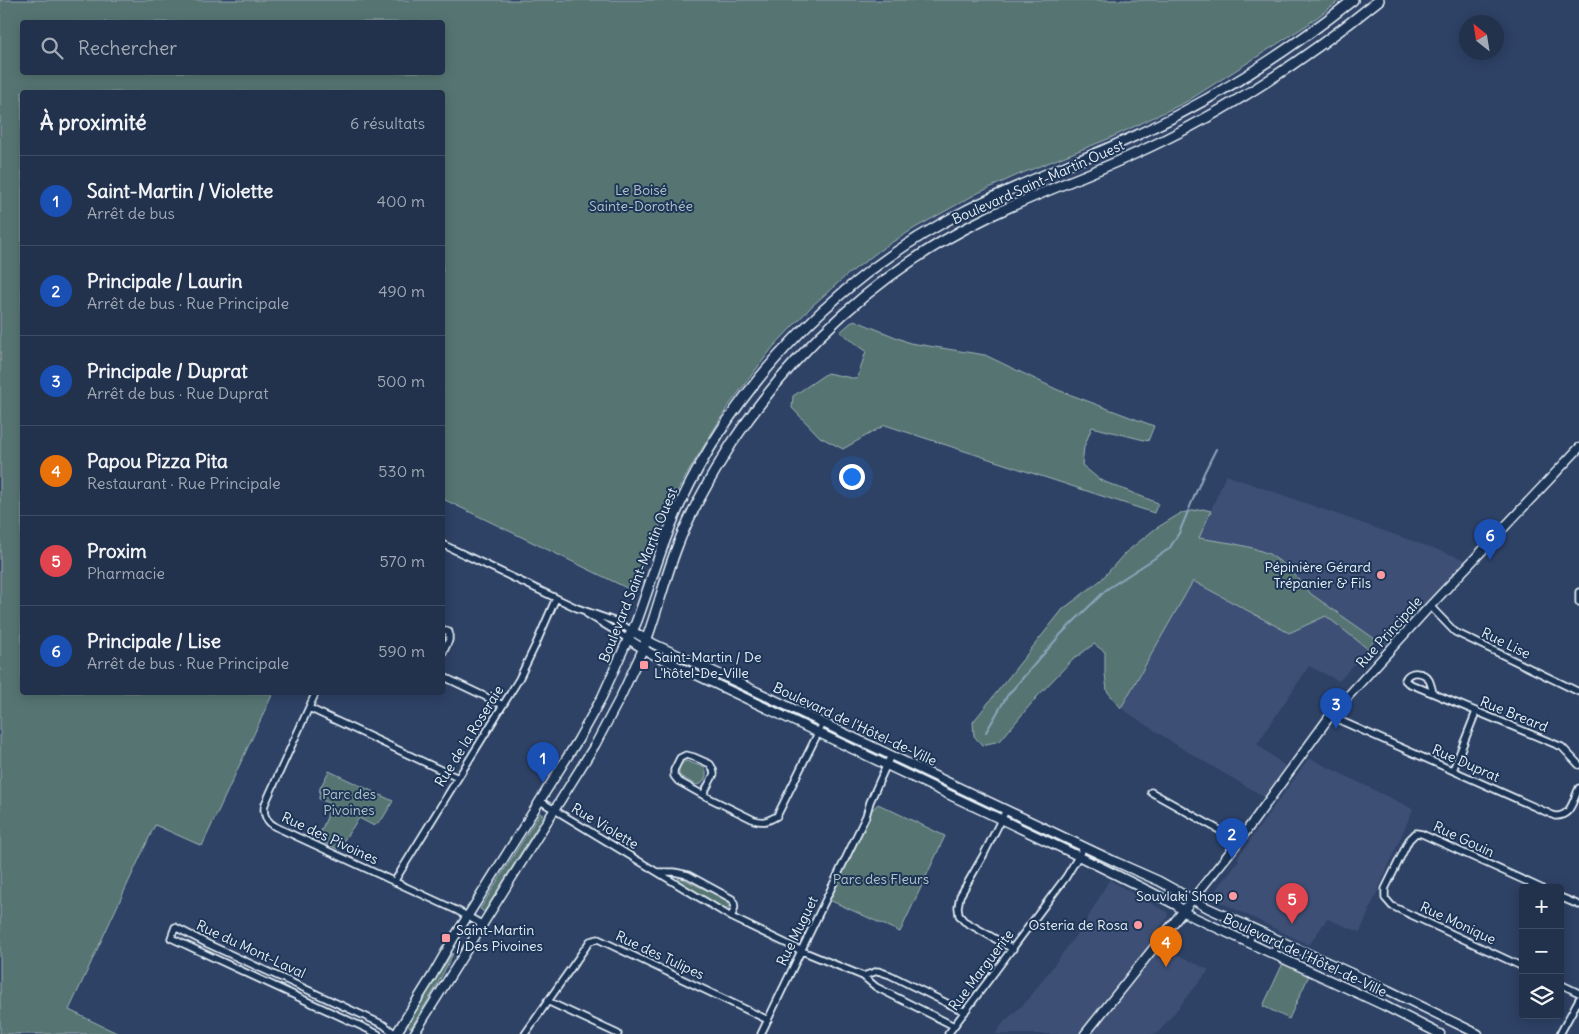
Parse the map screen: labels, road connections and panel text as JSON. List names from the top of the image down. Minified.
{"streets":{"main road":["Boulevard Saint-Martin Ouest"],"street":["Rue Principale","Rue Lise","Rue Breard","Boulevard de l'Hôtel-de-Ville","Rue de la Roseraie","Rue Duprat","Rue Violette","Rue des Pivoines","Rue Gouin","Rue Monique","Rue Muguet","Rue du Mont-Laval","Rue des Tulipes","Rue Marguerite"]},"crossings":[["Boulevard Saint-Martin Ouest","Boulevard de l'Hôtel-de-Ville"],["Boulevard Saint-Martin Ouest","Rue Violette"],["Boulevard Saint-Martin Ouest","Rue des Pivoines"],["Boulevard Saint-Martin Ouest","Rue du Mont-Laval"],["Rue Principale","Rue Lise"],["Rue Principale","Boulevard de l'Hôtel-de-Ville"],["Rue Principale","Rue Duprat"],["Boulevard de l'Hôtel-de-Ville","Rue de la Roseraie"],["Boulevard de l'Hôtel-de-Ville","Rue Muguet"],["Boulevard de l'Hôtel-de-Ville","Rue Marguerite"],["Rue de la Roseraie","Rue des Pivoines"],["Rue Violette","Rue Muguet"],["Rue Violette","Rue Marguerite"],["Rue Gouin","Rue Monique"],["Rue Muguet","Rue des Tulipes"]],"parks":["Le Boisé Sainte-Dorothée","Parc des Pivoines","Parc des Fleurs"],"places":{"other":["Pépinière Gérard Trépanier & Fils","Souvlaki Shop","Osteria de Rosa"],"transit":["Saint-Martin / De L'hôtel-De-Ville","Saint-Martin / Des Pivoines"]},"north":"top left","page":{"search":"Rechercher","heading":["À proximité","6 résultats"],"list":[{"mark":"1","name":"Saint-Martin / Violette","note":"Arrêt de bus","value":"400 m"},{"mark":"2","name":"Principale / Laurin","note":"Arrêt de bus · Rue Principale","value":"490 m"},{"mark":"3","name":"Principale / Duprat","note":"Arrêt de bus · Rue Duprat","value":"500 m"},{"mark":"4","name":"Papou Pizza Pita","note":"Restaurant · Rue Principale","value":"530 m"},{"mark":"5","name":"Proxim","note":"Pharmacie","value":"570 m"},{"mark":"6","name":"Principale / Lise","note":"Arrêt de bus · Rue Principale","value":"590 m"}],"pins":["6","3","1","2","5","4"],"map_buttons":["+","−"]}}
